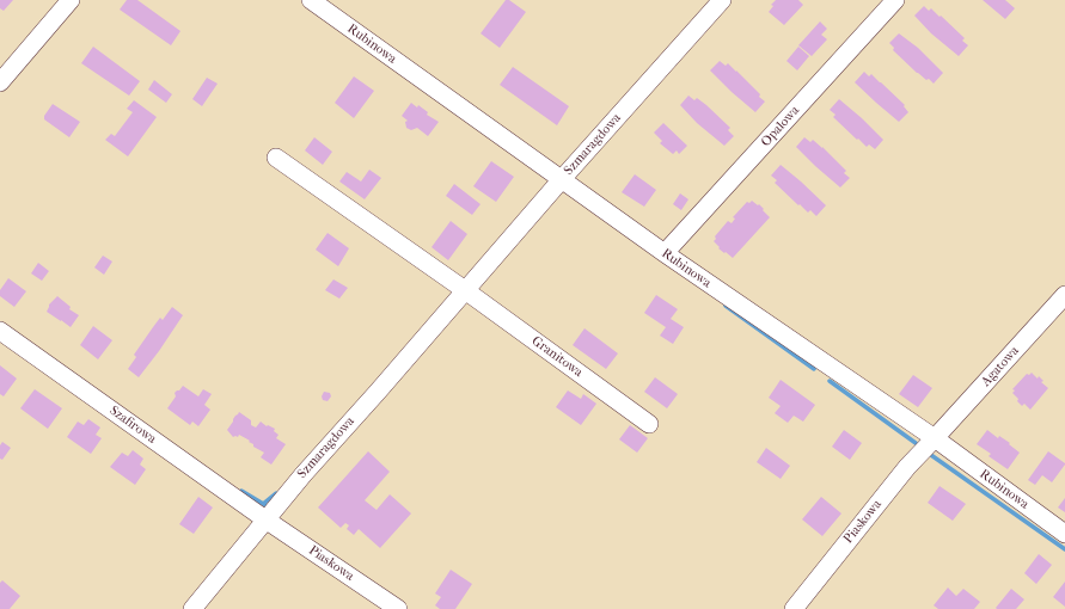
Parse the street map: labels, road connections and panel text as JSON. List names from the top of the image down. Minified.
{"streets":{"street":["Rubinowa","Opalowa","Szmaragdowa","Granitowa","Agatowa","Szafirowa","Piaskowa"]},"crossings":[["Rubinowa","Opalowa"],["Rubinowa","Szmaragdowa"],["Rubinowa","Agatowa"],["Rubinowa","Piaskowa"],["Szmaragdowa","Granitowa"],["Szmaragdowa","Szafirowa"],["Szmaragdowa","Piaskowa"],["Agatowa","Piaskowa"],["Szafirowa","Piaskowa"]]}
